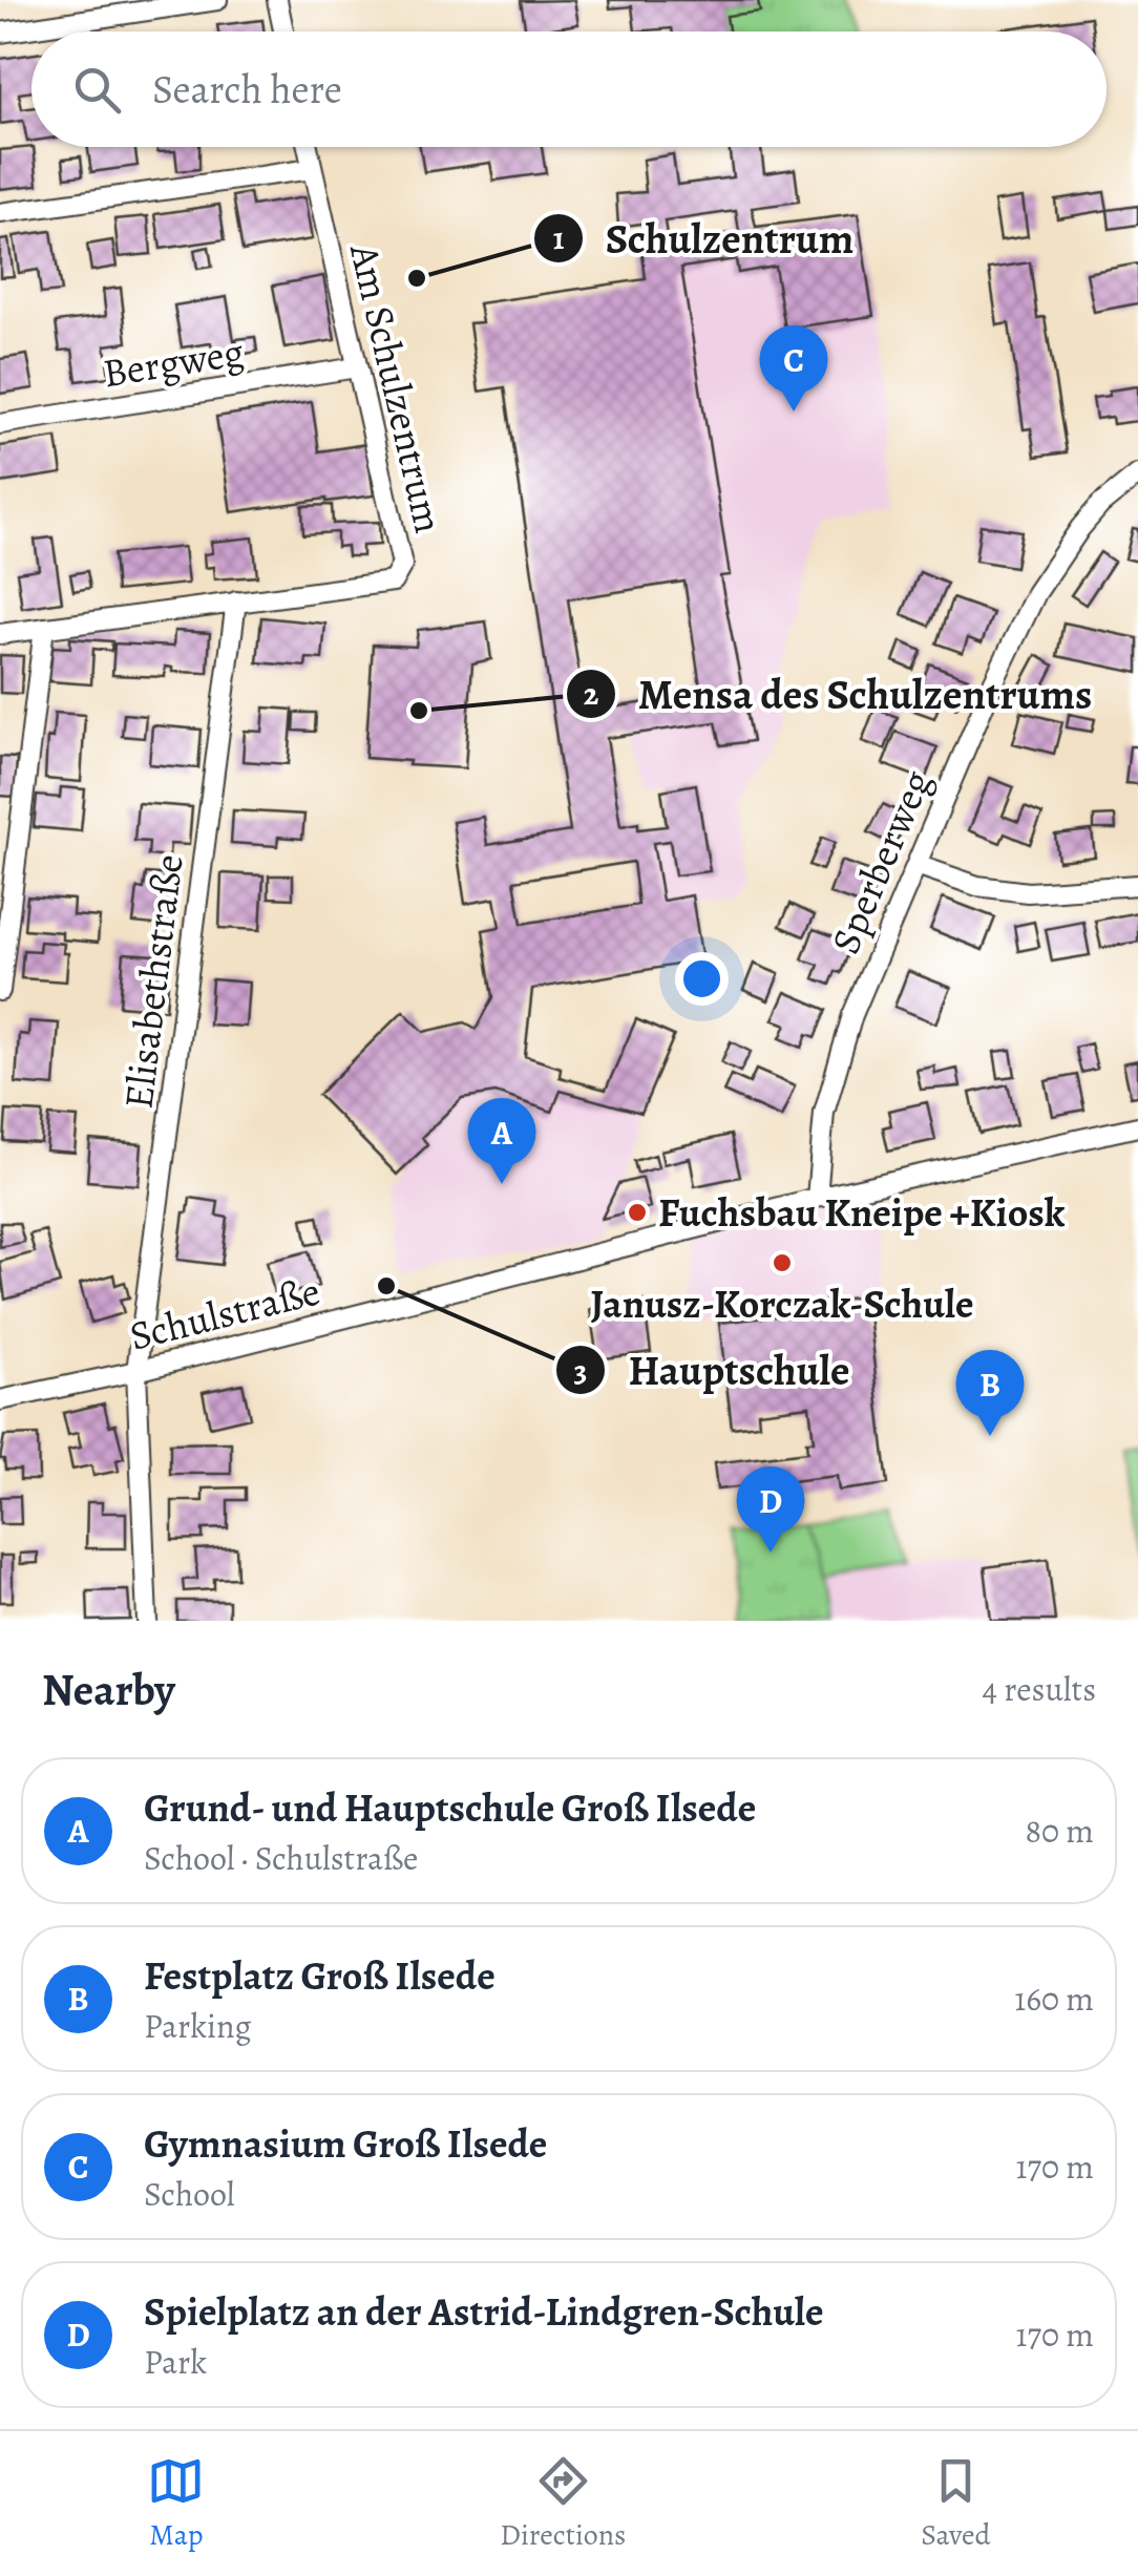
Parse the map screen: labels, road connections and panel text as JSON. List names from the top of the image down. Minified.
{"streets":{"street":["Bergweg","Am Schulzentrum","Sperberweg","Elisabethstraße","Schulstraße"]},"crossings":[["Bergweg","Am Schulzentrum"],["Am Schulzentrum","Elisabethstraße"],["Sperberweg","Schulstraße"],["Elisabethstraße","Schulstraße"]],"places":["Schulzentrum","Mensa des Schulzentrums","Fuchsbau Kneipe +Kiosk","Janusz-Korczak-Schule","Hauptschule"],"page":{"search":"Search here","pins":["C","A","B","D"],"heading":["Nearby","4 results"],"list":[{"mark":"A","name":"Grund- und Hauptschule Groß Ilsede","note":"School · Schulstraße","value":"80 m"},{"mark":"B","name":"Festplatz Groß Ilsede","note":"Parking","value":"160 m"},{"mark":"C","name":"Gymnasium Groß Ilsede","note":"School","value":"170 m"},{"mark":"D","name":"Spielplatz an der Astrid-Lindgren-Schule","note":"Park","value":"170 m"}],"nav":["Map","Directions","Saved"]}}
